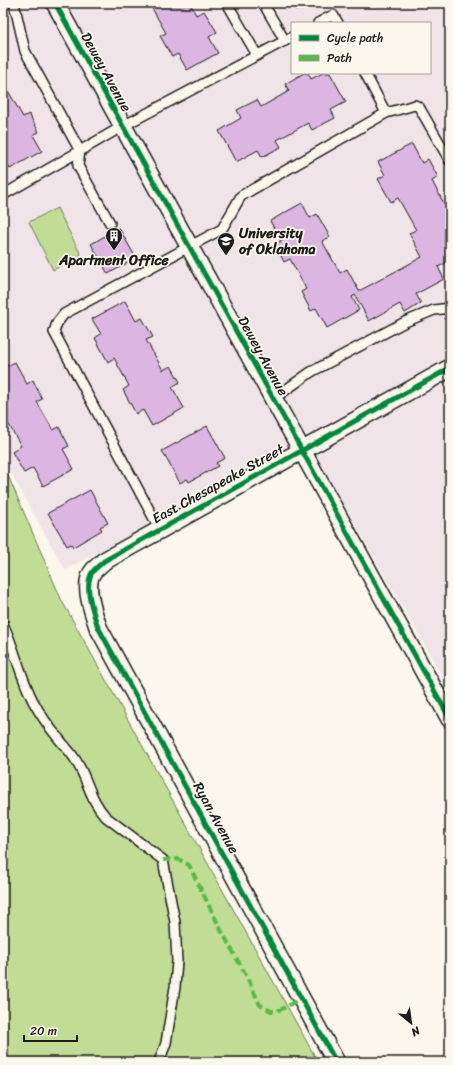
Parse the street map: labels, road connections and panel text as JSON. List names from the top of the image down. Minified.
{"streets":{"street":["Dewey Avenue","East Chesapeake Street","Ryan Avenue"]},"crossings":[["Dewey Avenue","East Chesapeake Street"],["East Chesapeake Street","Ryan Avenue"]],"places":{"building":["Apartment Office"],"school or university":["University of Oklahoma"]},"legend":["Cycle path","Path"],"scale_bar":"20 m","north":"bottom right"}
